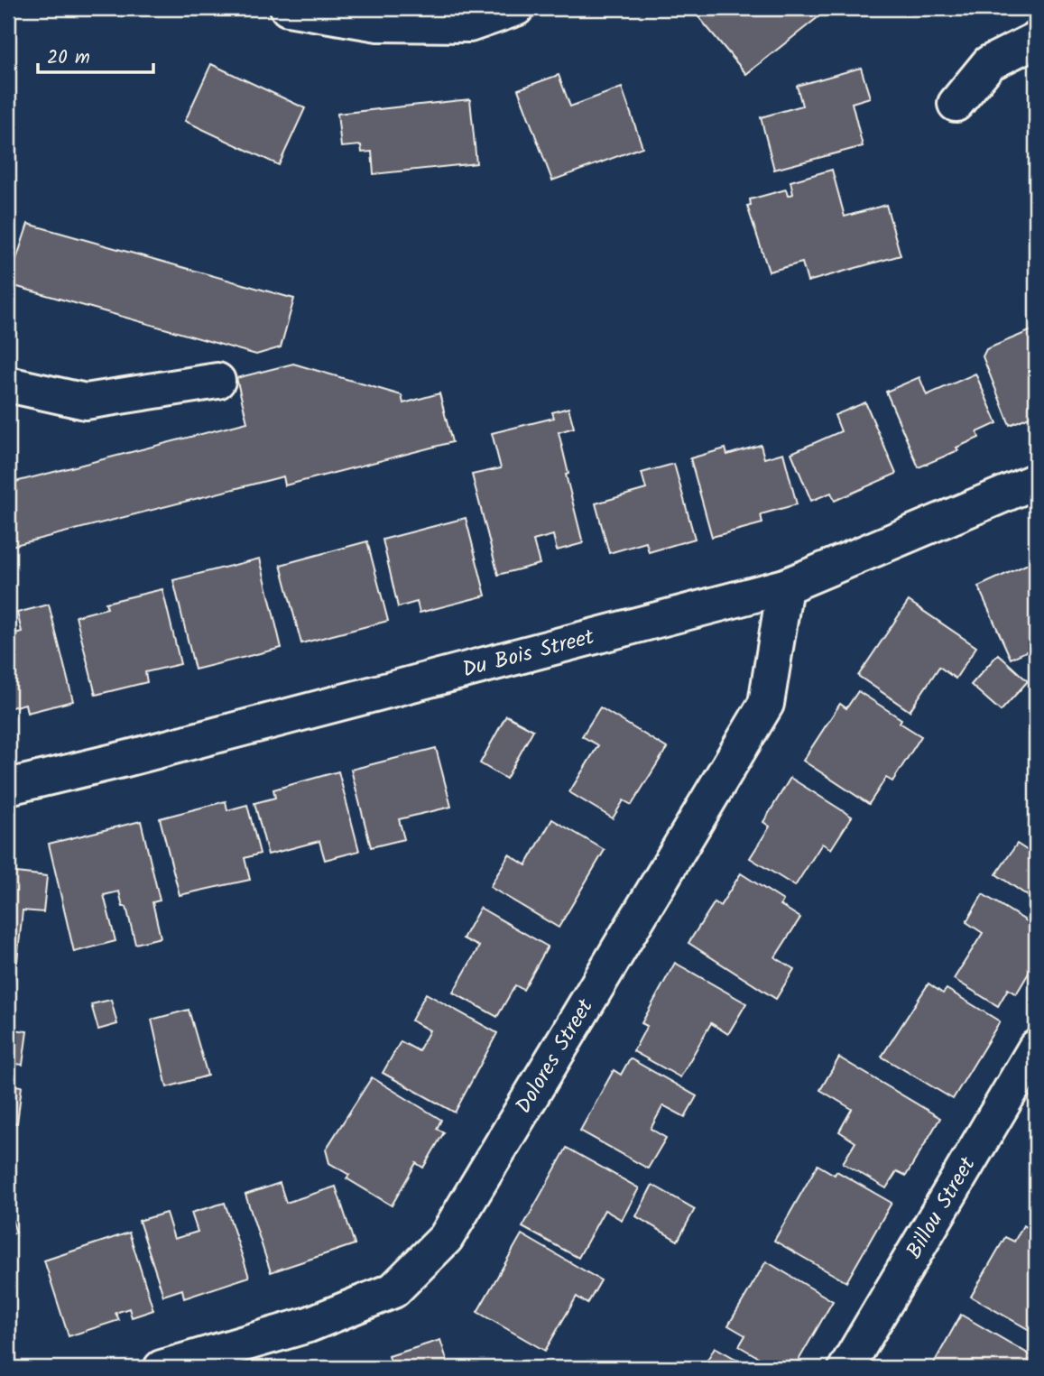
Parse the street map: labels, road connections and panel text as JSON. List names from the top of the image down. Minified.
{"streets":{"street":["Du Bois Street","Dolores Street","Billou Street"]},"crossings":[["Du Bois Street","Dolores Street"]],"scale_bar":"20 m"}
